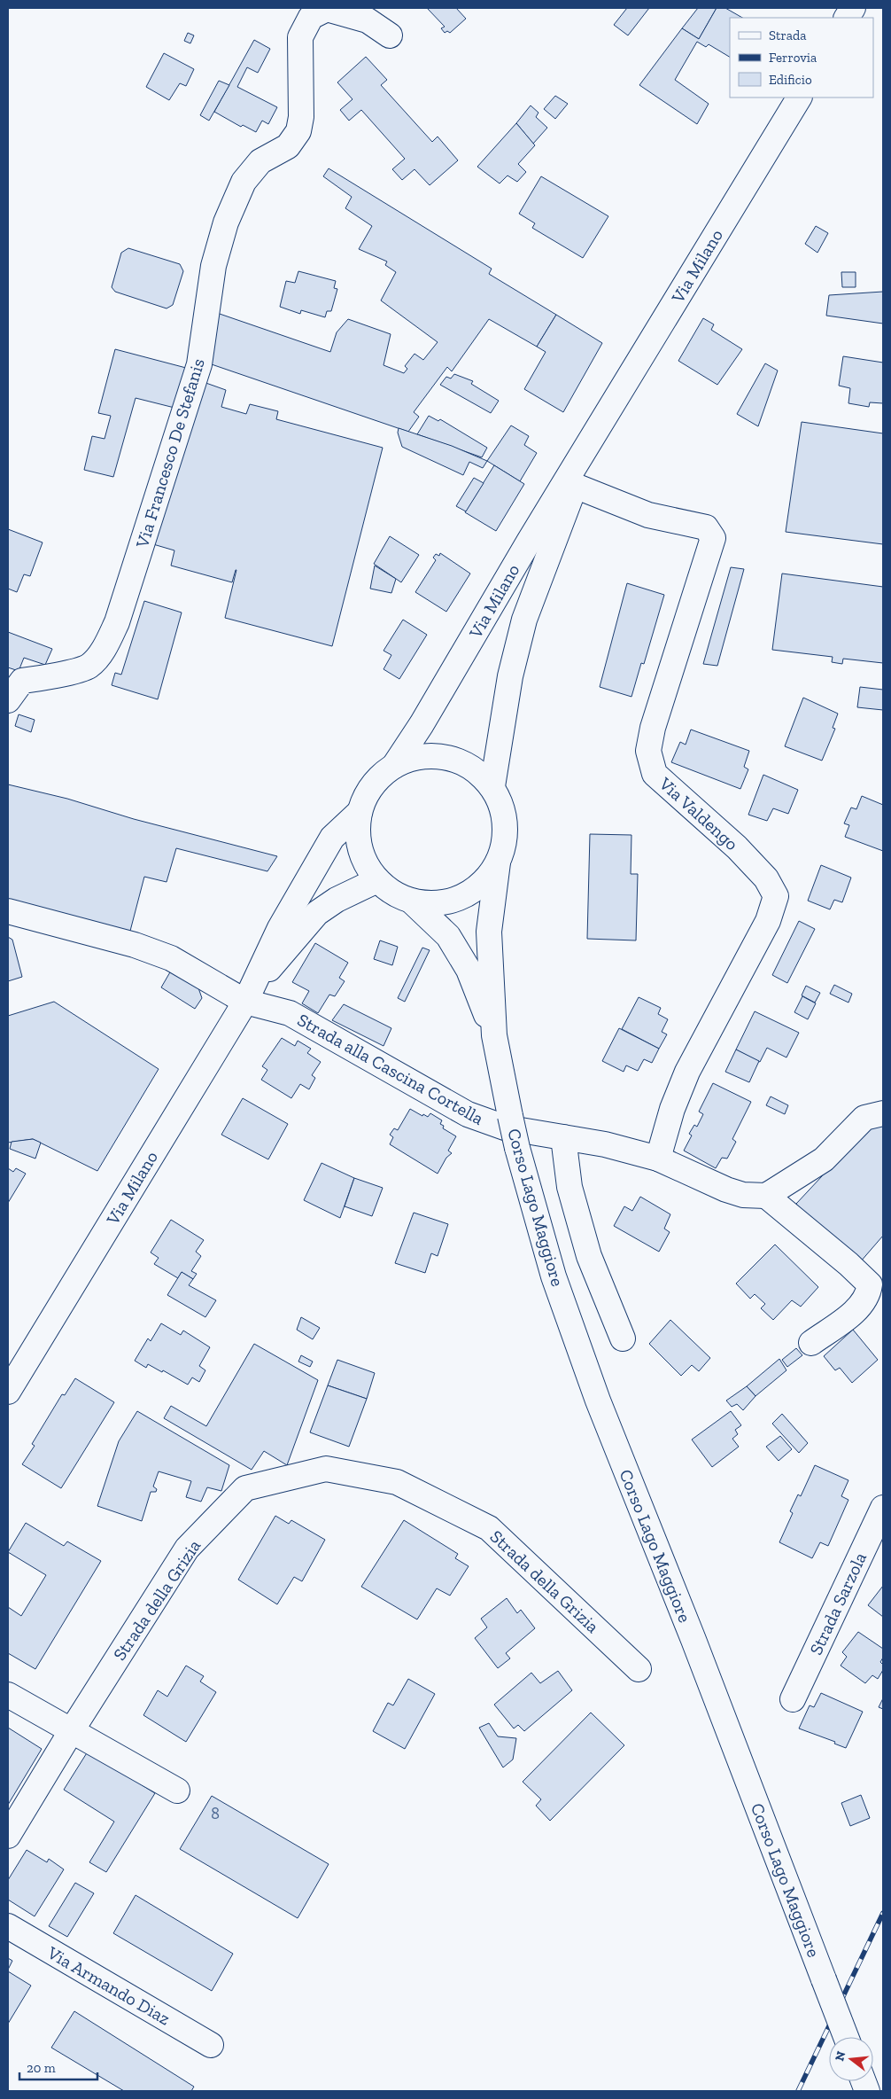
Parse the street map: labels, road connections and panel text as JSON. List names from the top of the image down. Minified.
{"streets":{"main road":["Via Milano","Via Francesco De Stefanis","Via Valdengo","Strada alla Cascina Cortella","Corso Lago Maggiore","Strada della Grizia","Strada Sarzola","Via Armando Diaz"]},"crossings":[["Via Milano","Via Valdengo"],["Via Milano","Strada alla Cascina Cortella"],["Via Milano","Corso Lago Maggiore"],["Via Valdengo","Strada alla Cascina Cortella"]],"house_numbers":["8"],"legend":["Strada","Ferrovia","Edificio"],"scale_bar":"20 m","north":"left"}
